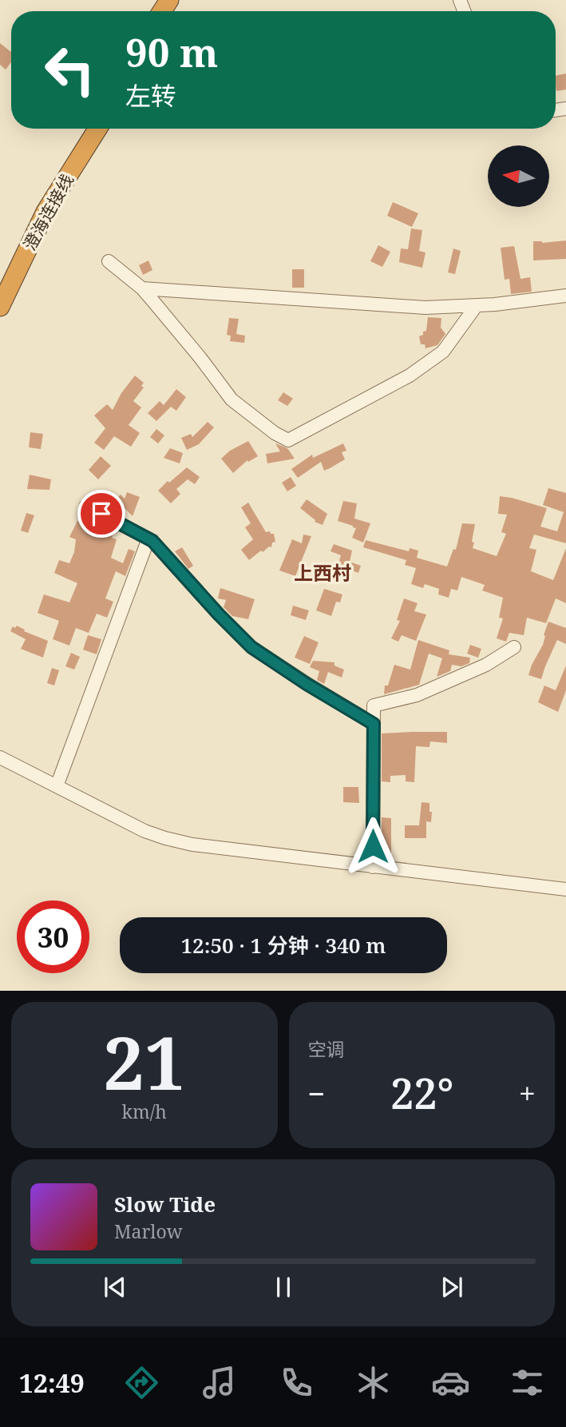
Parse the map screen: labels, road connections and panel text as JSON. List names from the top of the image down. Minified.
{"streets":{"highway":["澄海连接线"]},"districts":["上西村"],"north":"left","page":{"turn":["90 m","左转"],"limit":"30","trip":"12:50 · 1 分钟 · 340 m","tile":[["21","km/h"],"空调"],"heat":["−","22°","+"],"song":["Slow Tide","Marlow"],"tabs":"12:49"}}
